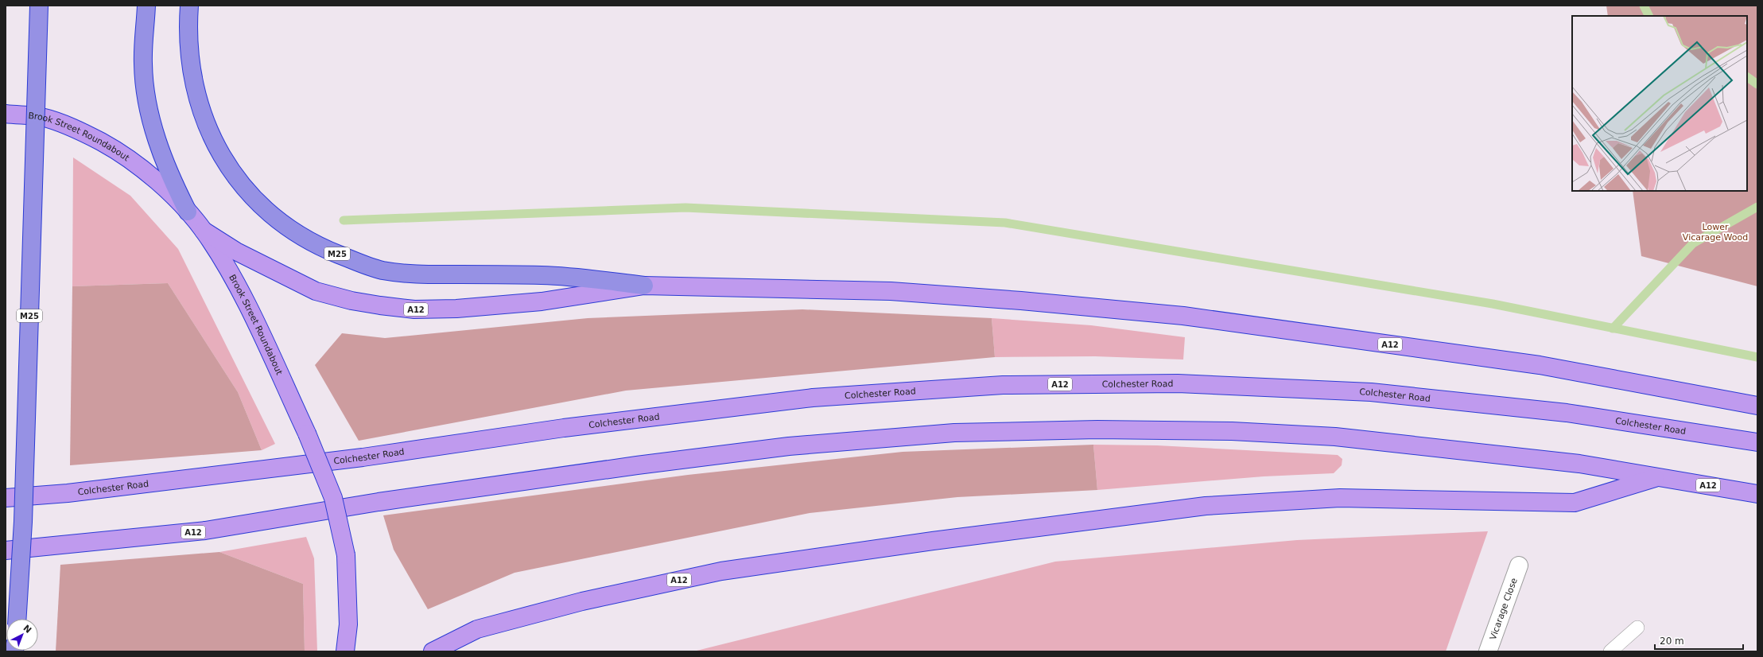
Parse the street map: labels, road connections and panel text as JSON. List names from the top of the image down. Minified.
{"streets":{"highway":["Brook Street Roundabout","M25","A12","Colchester Road"],"street":["Vicarage Close"]},"crossings":[["Brook Street Roundabout","A12"],["M25","A12"]],"parks":["Lower Vicarage Wood"],"scale_bar":"20 m","north":"top right"}
